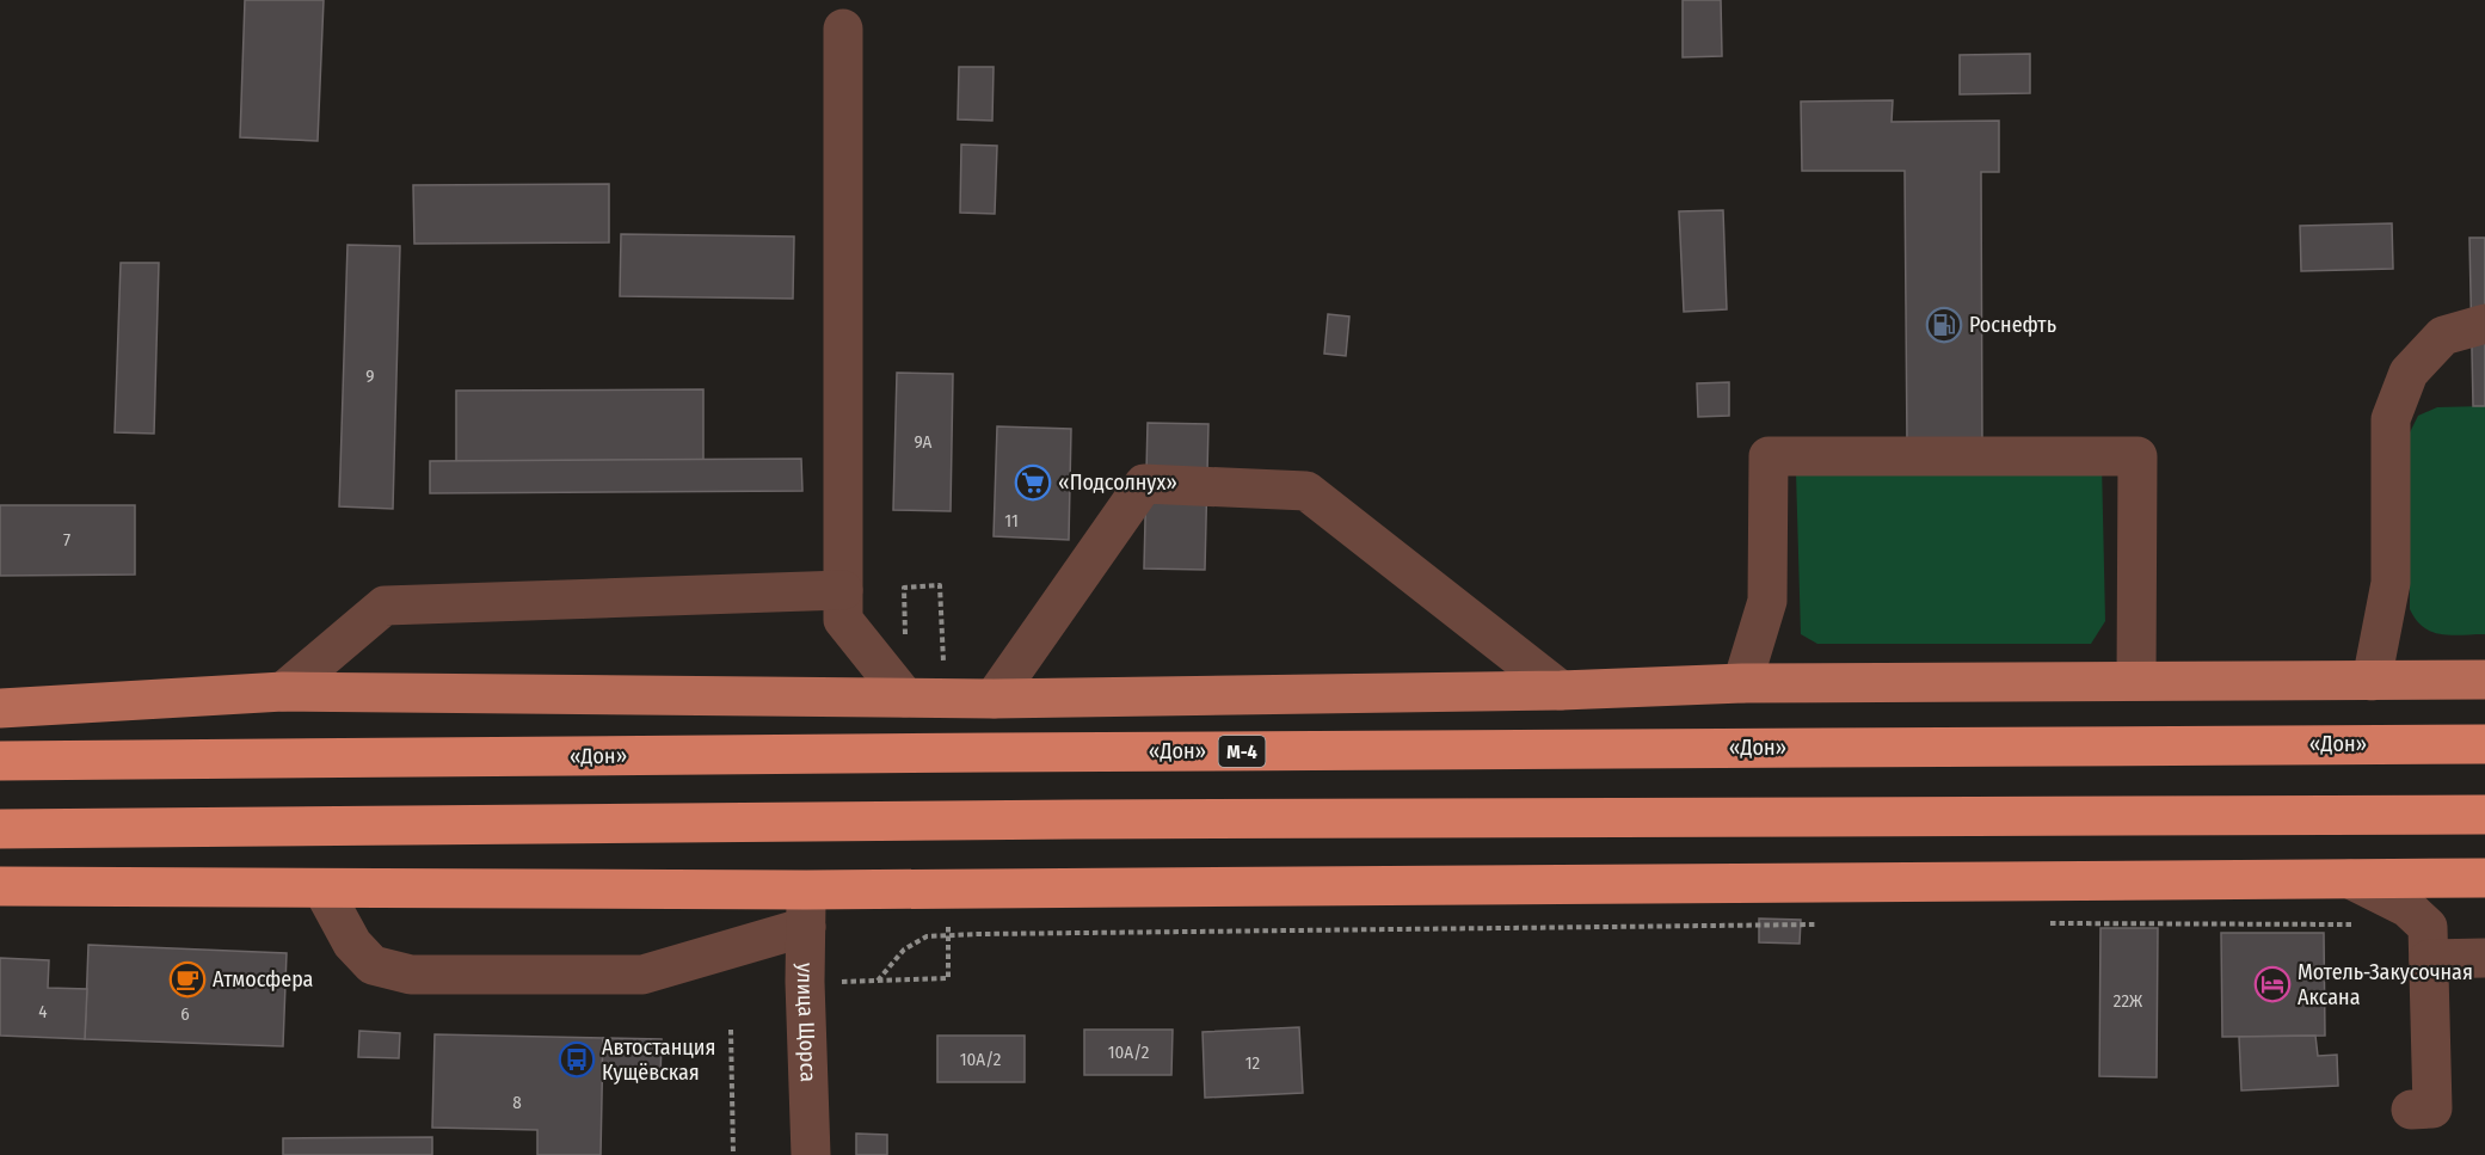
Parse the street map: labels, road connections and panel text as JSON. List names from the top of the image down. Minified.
{"streets":{"highway":["«Дон»","М-4"],"street":["улица Щорса"]},"places":{"fuel station":["Роснефть"],"supermarket":["«Подсолнух»"],"cafe":["Атмосфера"],"hotel":["Мотель-Закусочная Аксана"],"bus stop":["Автостанция Кущёвская"]},"house_numbers":["9","9А","11","7","22Ж","4","6","10А/2","10А/2","12","8"]}
